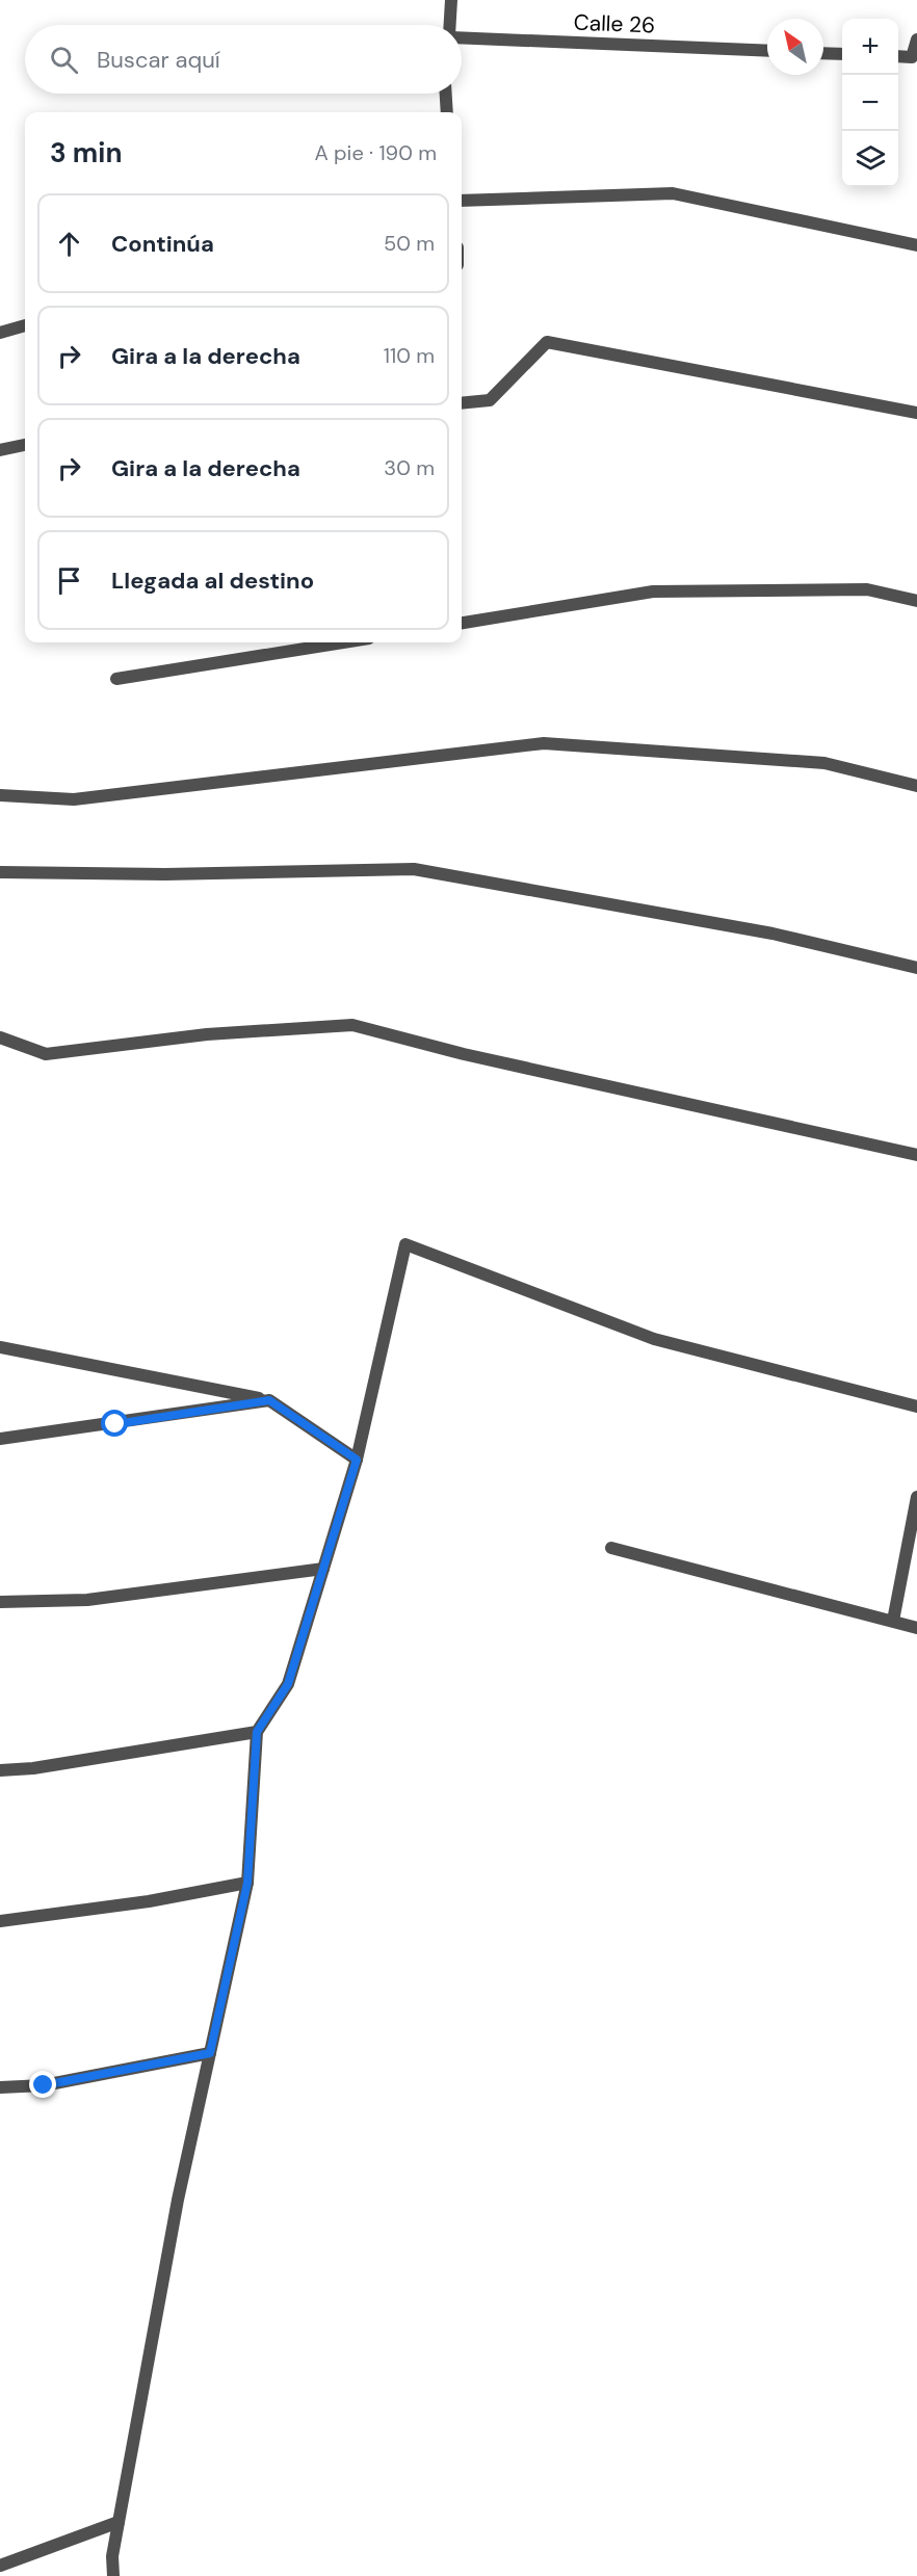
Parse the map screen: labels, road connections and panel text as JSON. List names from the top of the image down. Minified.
{"streets":{"street":["Calle 26"]},"north":"top left","page":{"map_buttons":["+","−"],"search":"Buscar aquí","heading":["3 min","A pie · 190 m"],"list":[["Continúa","50 m"],["Gira a la derecha","110 m"],["Gira a la derecha","30 m"],"Llegada al destino"]}}
